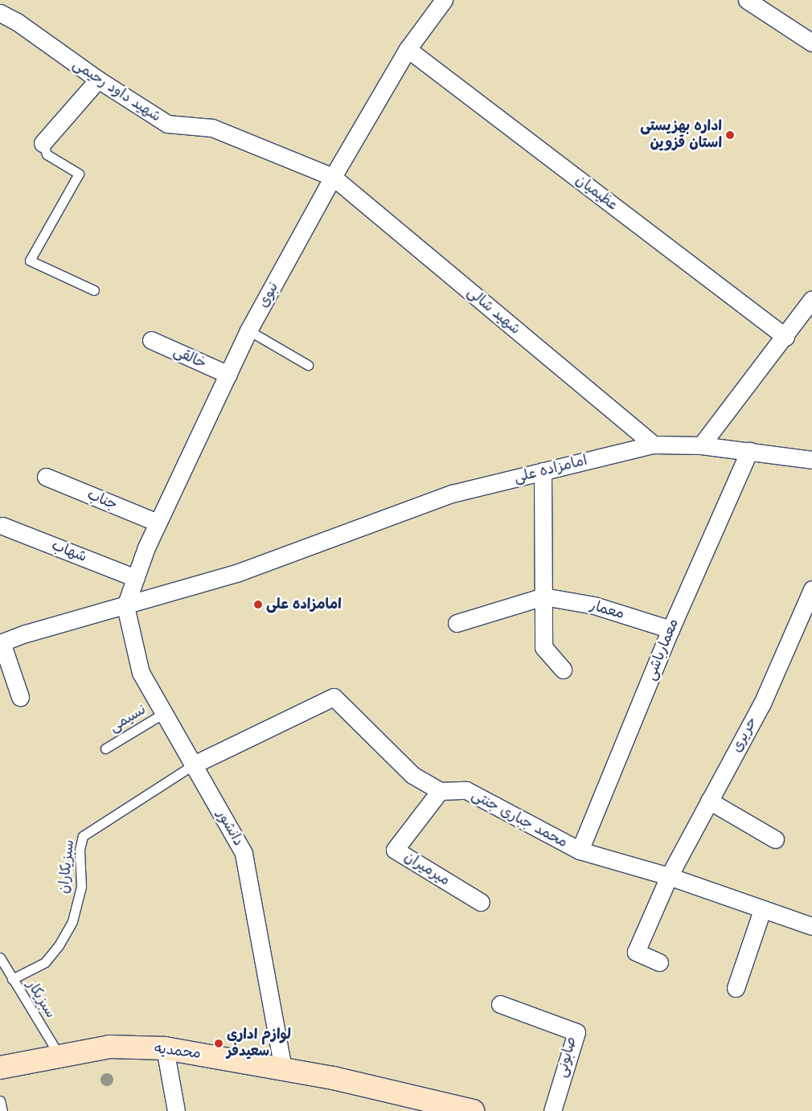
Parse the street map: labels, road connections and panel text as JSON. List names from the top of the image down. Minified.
{"streets":{"street":["شهید داود رحیمی","عظیمیان","نبوی","شهید شالی","خالقی","امامزاده علی","جناب","شهاب","معمار","معمارباشی","حریری","محمد جباری جنتی","دانشور","میرمیران","محمدیه","صابونی"],"lane":["نسیمی","سبزیکاران","سبزیکار"]},"crossings":[["شهید داود رحیمی","نبوی"],["شهید داود رحیمی","شهید شالی"],["عظیمیان","نبوی"],["نبوی","شهید شالی"],["نبوی","خالقی"],["نبوی","امامزاده علی"],["نبوی","جناب"],["نبوی","شهاب"],["نبوی","دانشور"],["شهید شالی","امامزاده علی"],["امامزاده علی","معمارباشی"],["امامزاده علی","دانشور"],["معمار","معمارباشی"],["معمارباشی","محمد جباری جنتی"],["نسیمی","دانشور"],["حریری","محمد جباری جنتی"],["محمد جباری جنتی","میرمیران"],["دانشور","سبزیکاران"],["دانشور","محمدیه"],["سبزیکاران","سبزیکار"],["سبزیکار","محمدیه"]],"places":["اداره بهزیستی استان قزوین","امامزاده علی","لوازم ادارى سعيدفر"]}
